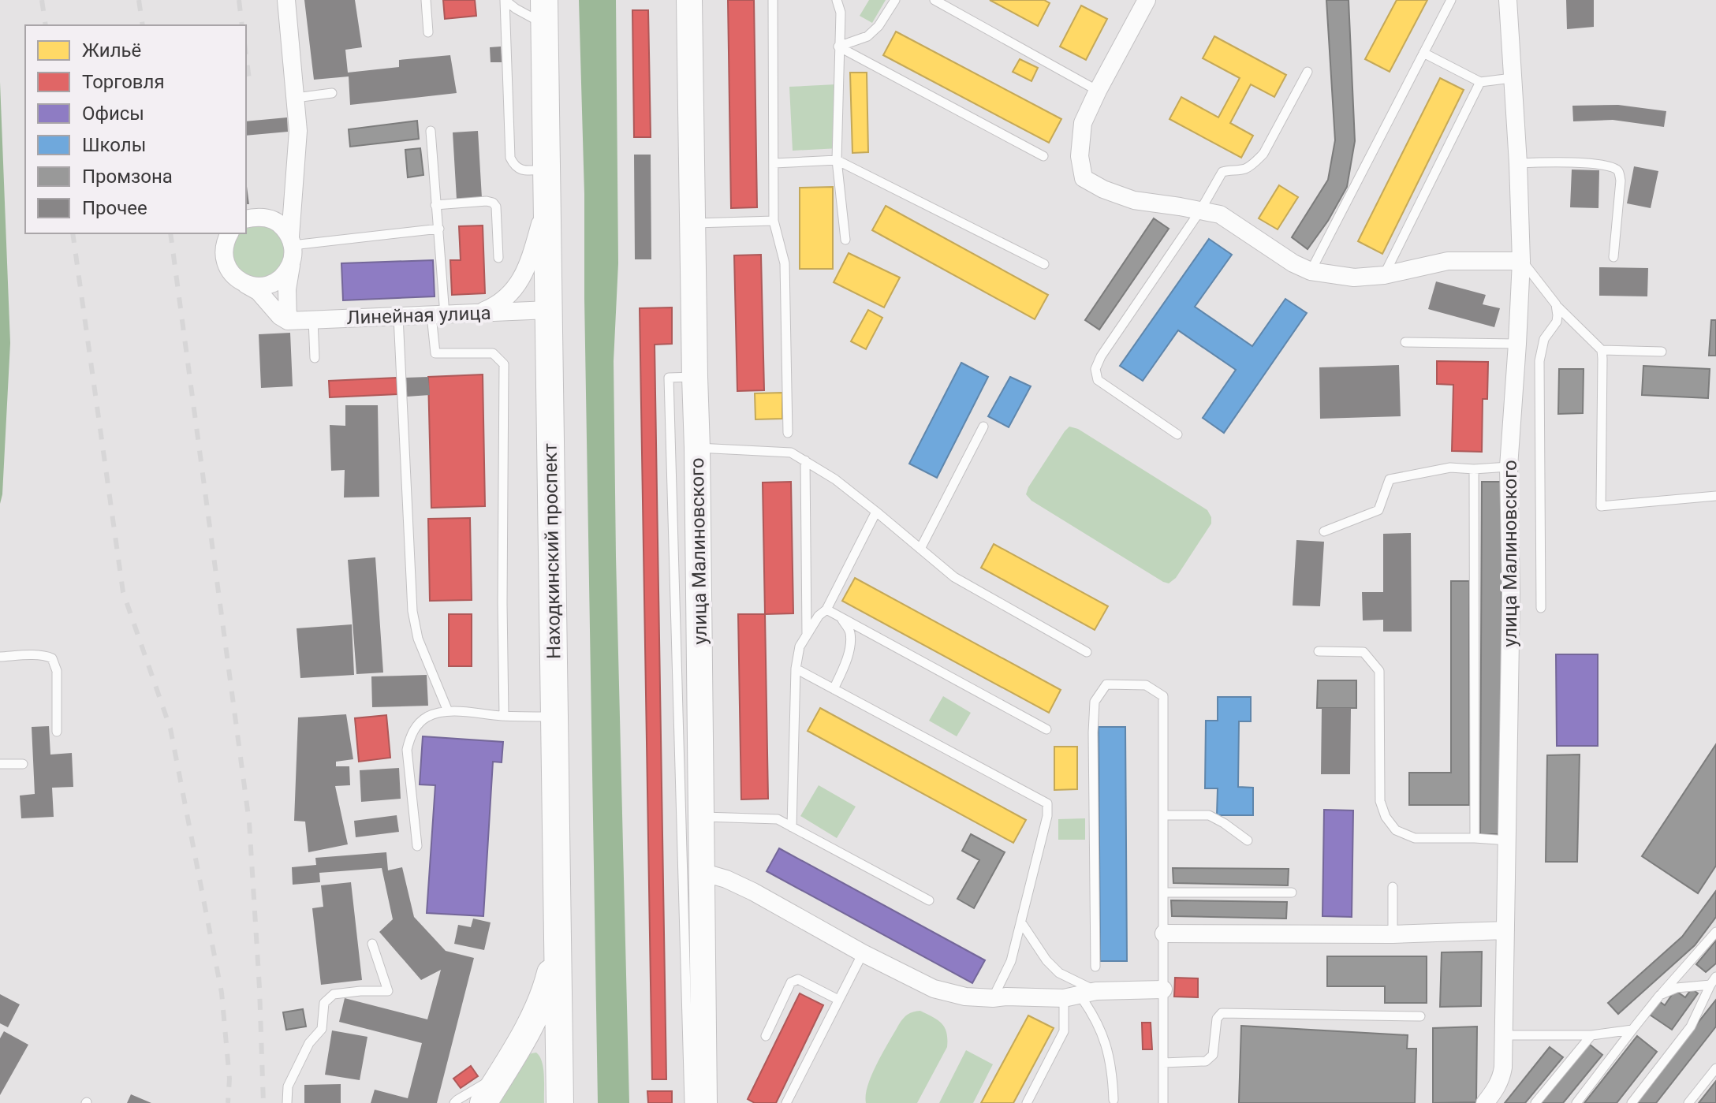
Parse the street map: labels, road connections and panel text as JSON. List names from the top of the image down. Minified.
{"streets":{"main road":["Находкинский проспект","улица Малиновского"],"street":["Линейная улица"]},"crossings":[["Линейная улица","Находкинский проспект"]],"legend":["Жильё","Торговля","Офисы","Школы","Промзона","Прочее"]}
